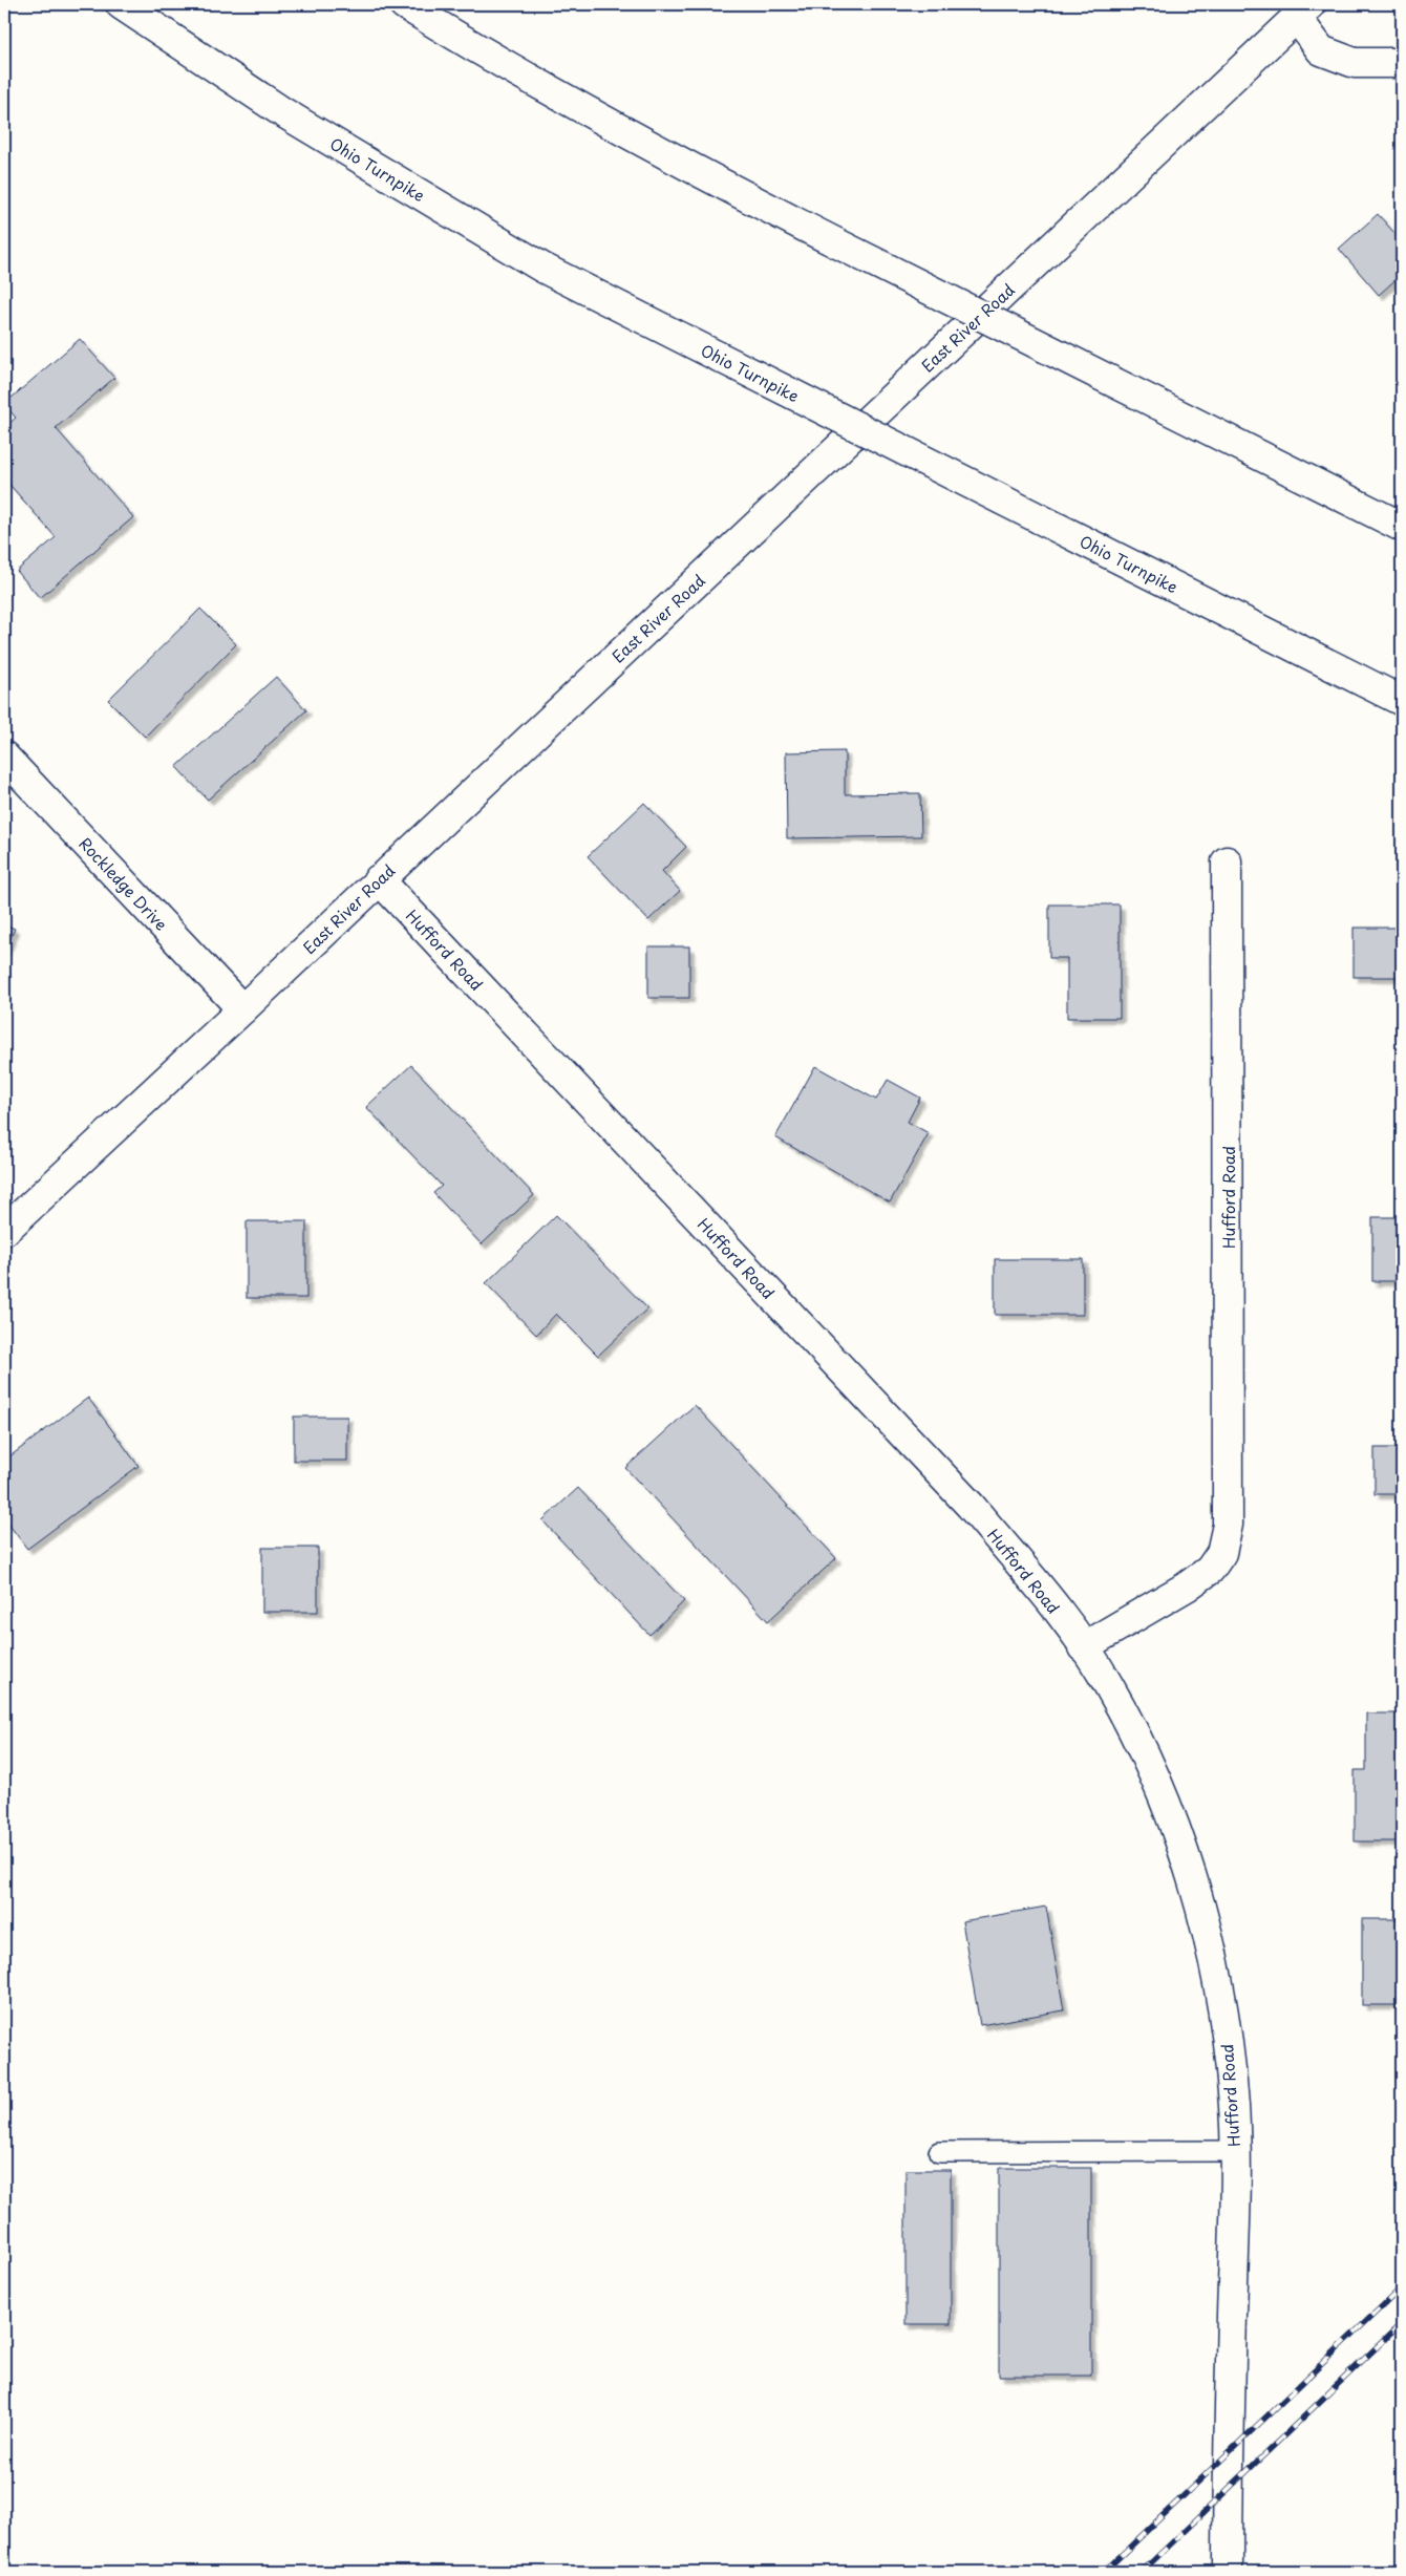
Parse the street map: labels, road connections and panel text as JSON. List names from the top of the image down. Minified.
{"streets":{"main road":["Ohio Turnpike","East River Road","Rockledge Drive","Hufford Road"]},"crossings":[["East River Road","Rockledge Drive"],["East River Road","Hufford Road"]]}
